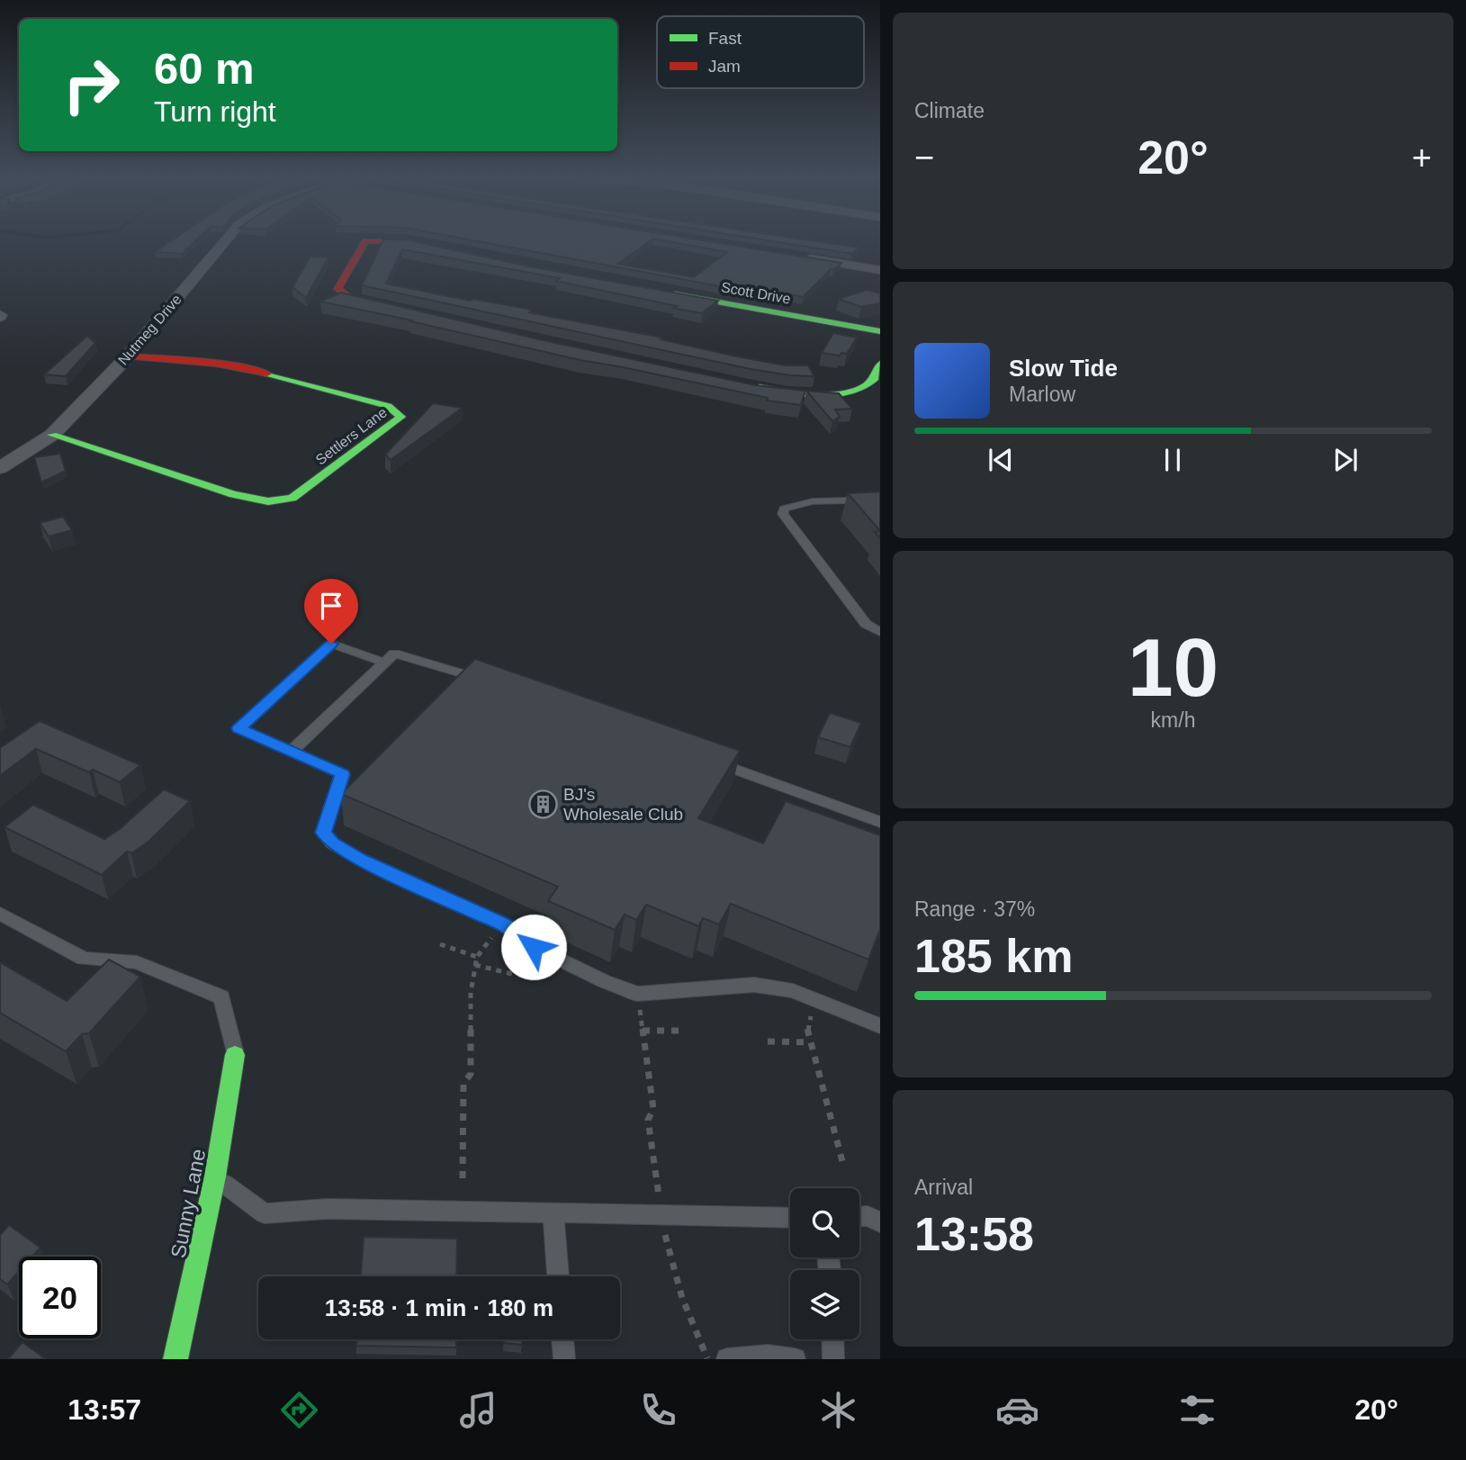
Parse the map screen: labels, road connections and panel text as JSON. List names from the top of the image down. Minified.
{"streets":{"street":["Scott Drive","Nutmeg Drive","Settlers Lane","Sunny Lane"]},"crossings":[["Nutmeg Drive","Settlers Lane"]],"places":{"building":["BJ's Wholesale Club"]},"legend":["Fast","Jam"],"page":{"tile":["Climate",["10","km/h"],["Range · 37%","185 km"],["Arrival","13:58"]],"turn":["60 m","Turn right"],"heat":["−","20°","+"],"song":["Slow Tide","Marlow"],"limit":"20","trip":"13:58 · 1 min · 180 m","tabs":["13:57","20°"]}}
